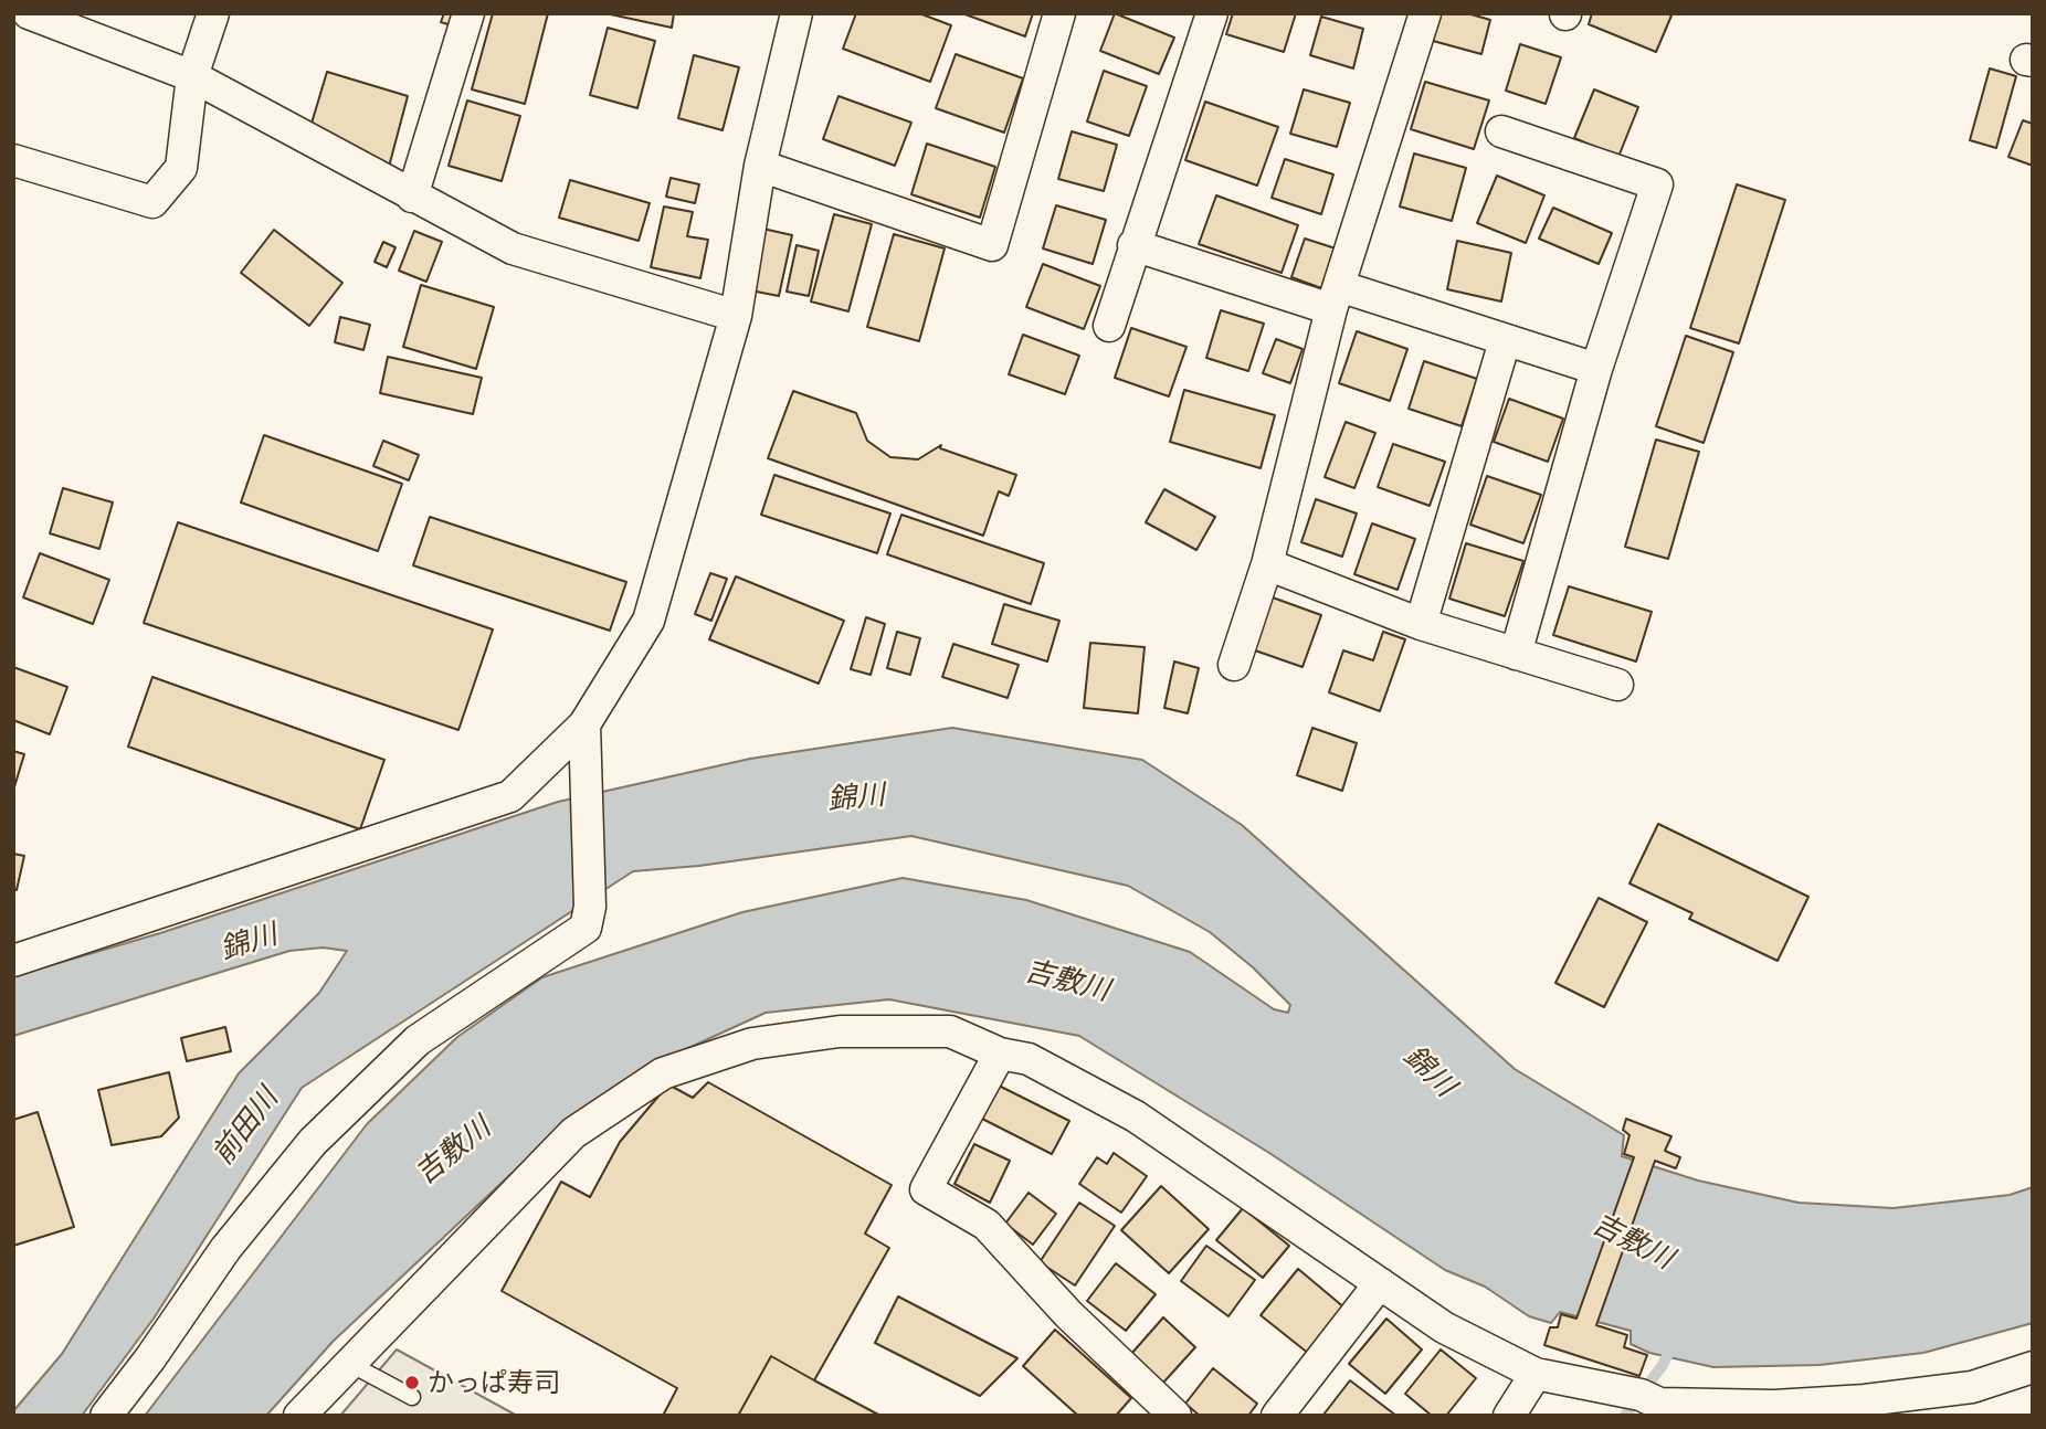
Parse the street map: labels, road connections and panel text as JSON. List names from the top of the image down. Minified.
{"water":["錦川","吉敷川","前田川"],"places":["かっぱ寿司"]}
